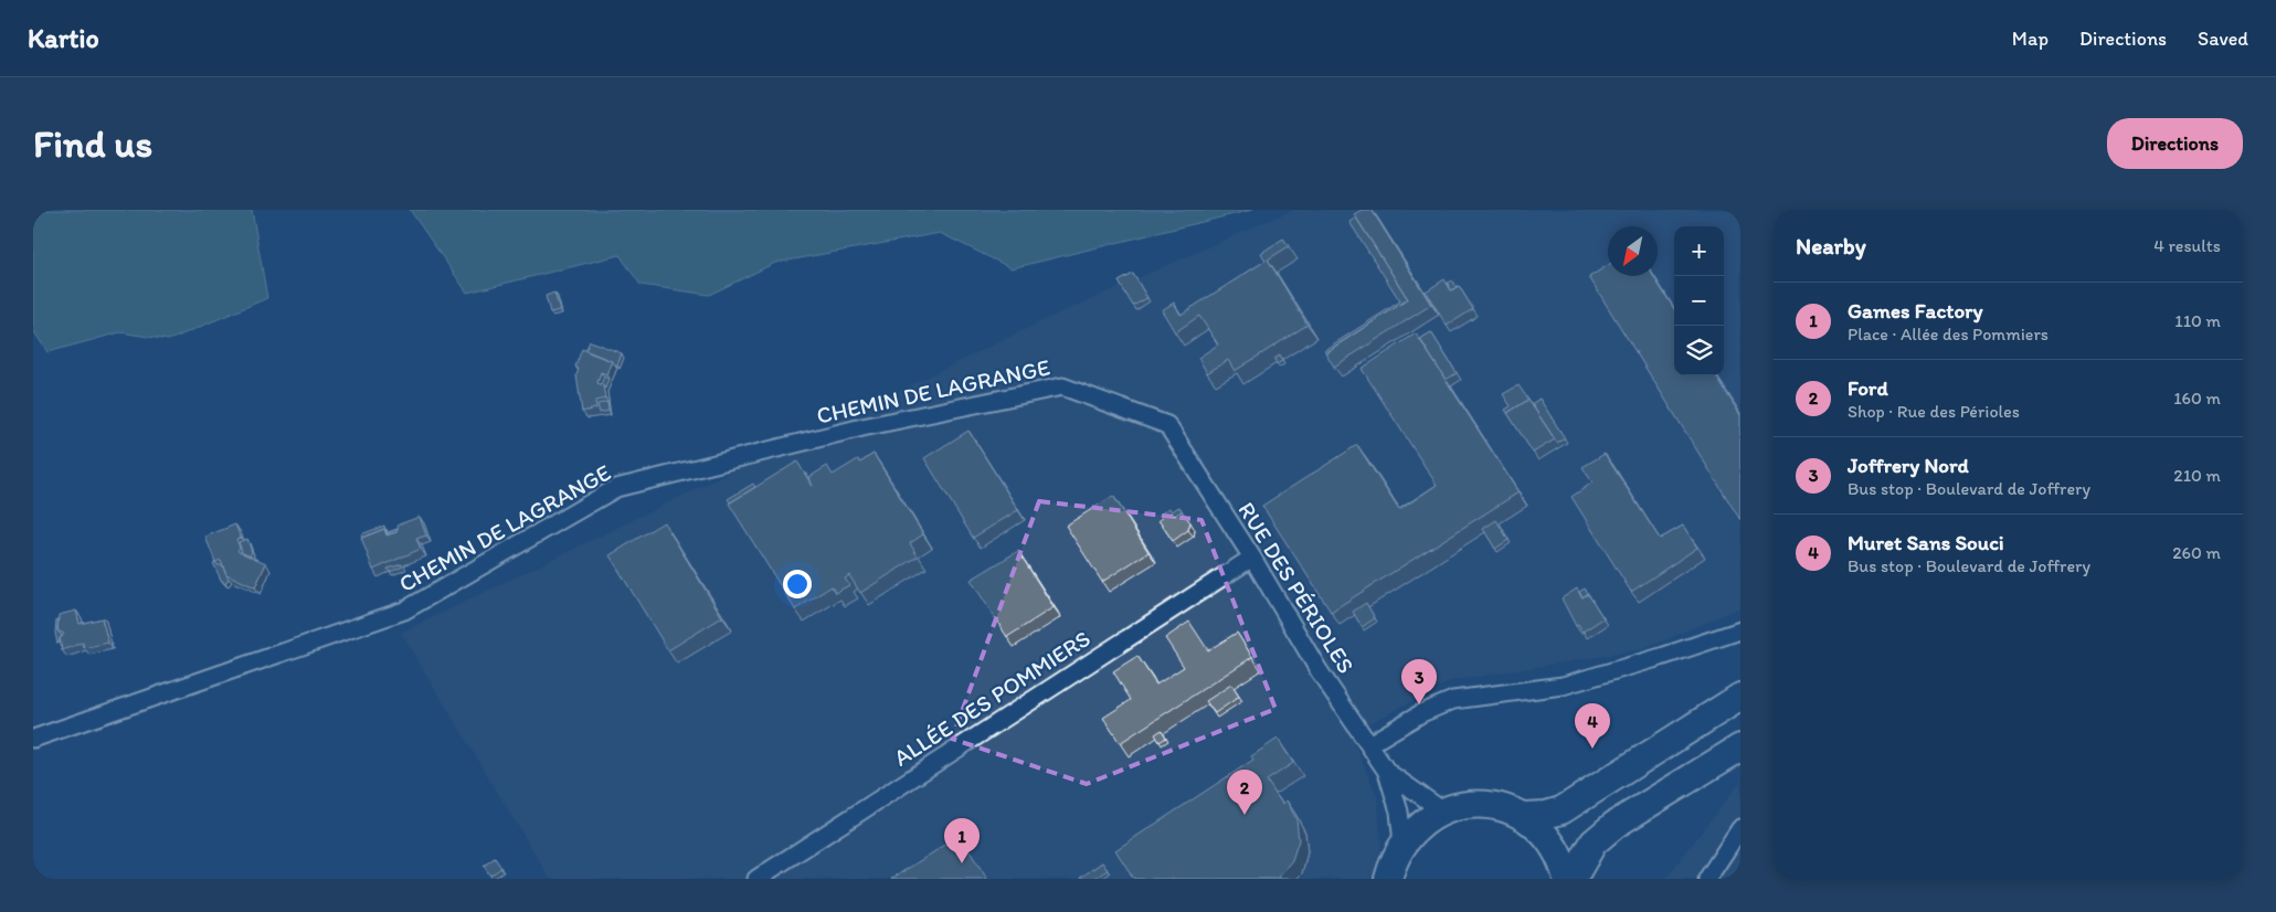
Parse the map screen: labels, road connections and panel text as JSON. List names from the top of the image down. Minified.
{"streets":{"street":["CHEMIN DE LAGRANGE","RUE DES PÉRIOLES","ALLÉE DES POMMIERS"]},"crossings":[["CHEMIN DE LAGRANGE","RUE DES PÉRIOLES"],["RUE DES PÉRIOLES","ALLÉE DES POMMIERS"]],"north":"bottom left","page":{"header":"Kartio","nav":["Map","Directions","Saved"],"buttons":"Directions","title":"Find us","heading":["Nearby","4 results"],"map_buttons":["+","−"],"list":[{"mark":"1","name":"Games Factory","note":"Place · Allée des Pommiers","value":"110 m"},{"mark":"2","name":"Ford","note":"Shop · Rue des Périoles","value":"160 m"},{"mark":"3","name":"Joffrery Nord","note":"Bus stop · Boulevard de Joffrery","value":"210 m"},{"mark":"4","name":"Muret Sans Souci","note":"Bus stop · Boulevard de Joffrery","value":"260 m"}],"pins":["3","4","2","1"]}}
